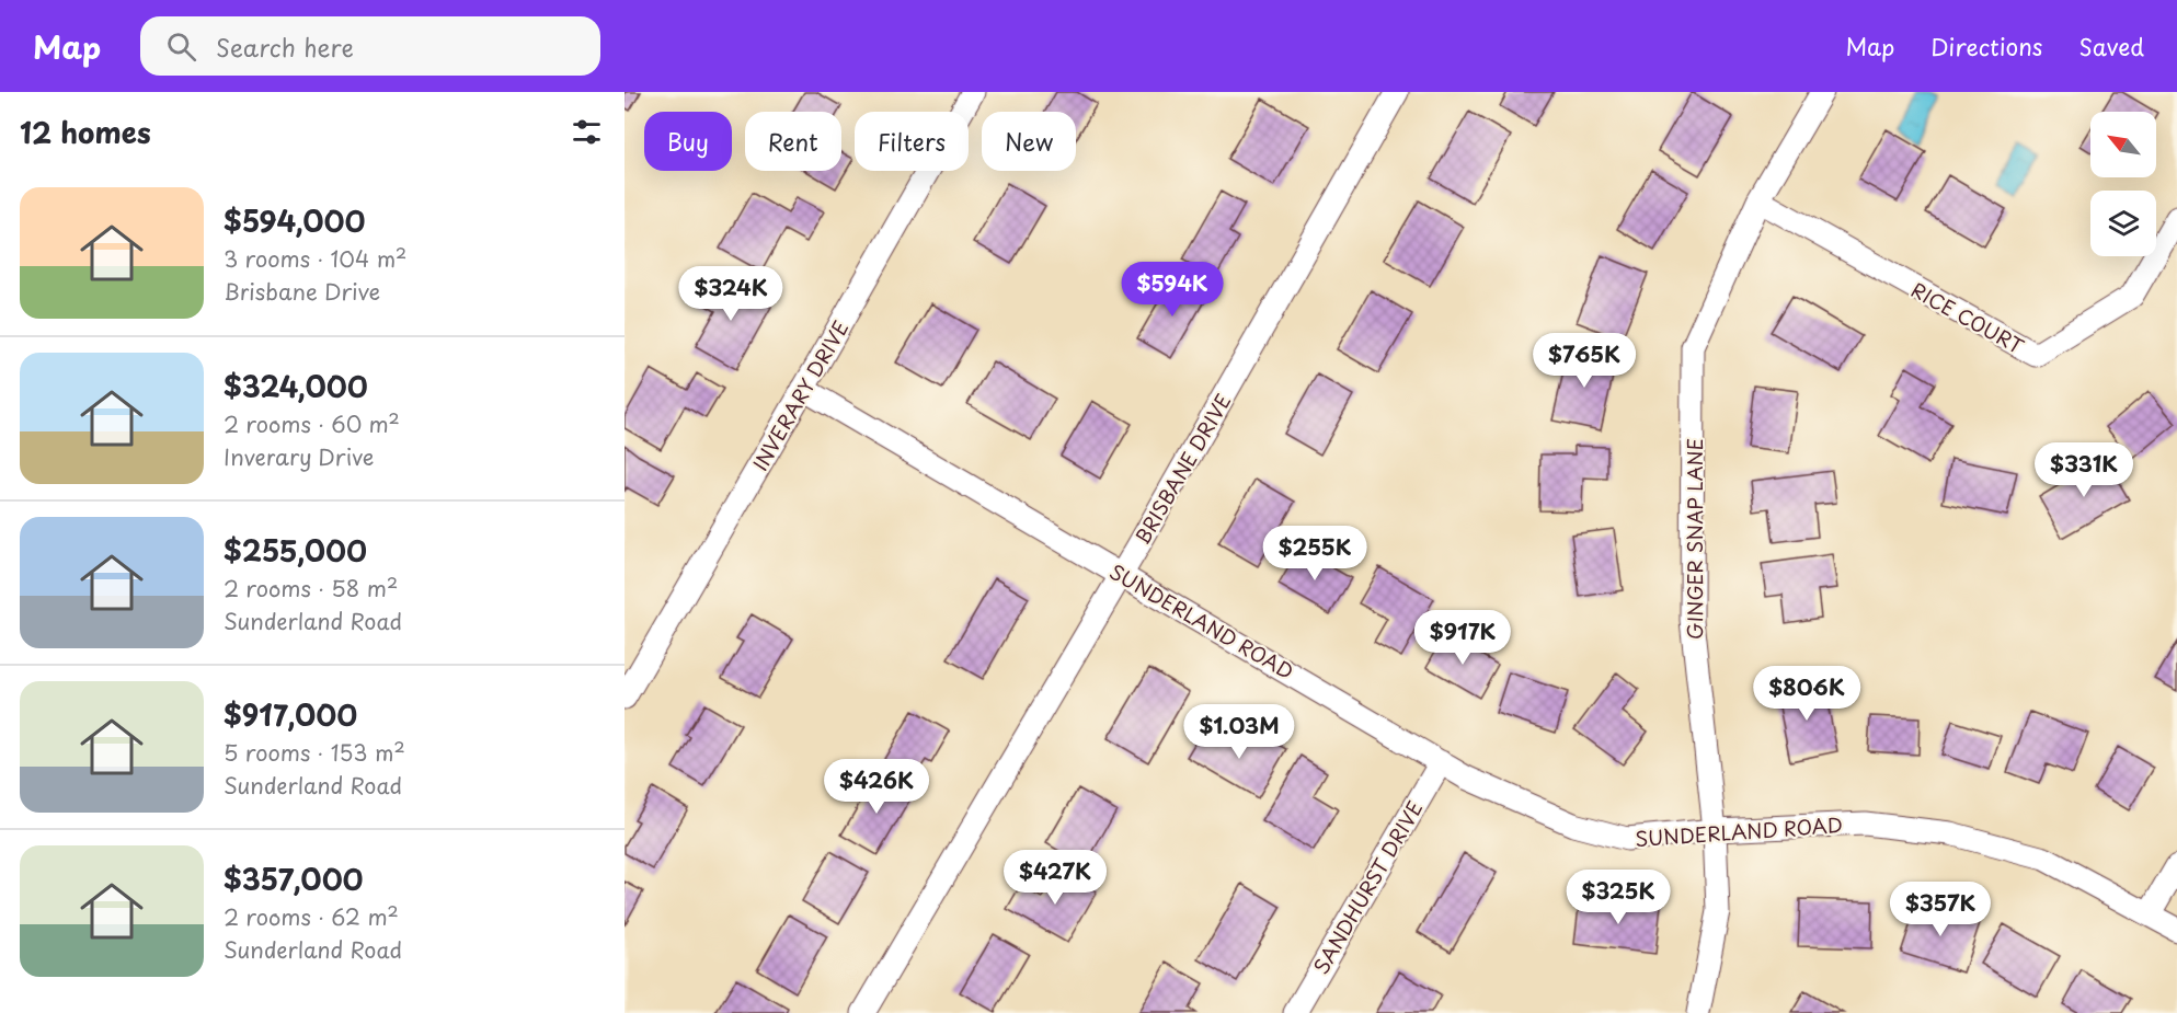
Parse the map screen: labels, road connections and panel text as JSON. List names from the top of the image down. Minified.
{"streets":{"street":["RICE COURT","INVERARY DRIVE","BRISBANE DRIVE","GINGER SNAP LANE","SUNDERLAND ROAD","SANDHURST DRIVE"]},"crossings":[["RICE COURT","GINGER SNAP LANE"],["INVERARY DRIVE","SUNDERLAND ROAD"],["BRISBANE DRIVE","SUNDERLAND ROAD"],["GINGER SNAP LANE","SUNDERLAND ROAD"],["SUNDERLAND ROAD","SANDHURST DRIVE"]],"north":"top left","page":{"header":"Map","search":"Search here","nav":["Map","Directions","Saved"],"heading":"12 homes","chip":["Buy","Rent","Filters","New"],"list":[{"name":"$594,000","note":"3 rooms · 104 m² · Brisbane Drive"},{"name":"$324,000","note":"2 rooms · 60 m² · Inverary Drive"},{"name":"$255,000","note":"2 rooms · 58 m² · Sunderland Road"},{"name":"$917,000","note":"5 rooms · 153 m² · Sunderland Road"},{"name":"$357,000","note":"2 rooms · 62 m² · Sunderland Road"}],"price":["$594K","$324K","$765K","$331K","$255K","$917K","$806K","$1.03M","$426K","$427K","$325K","$357K"]}}
